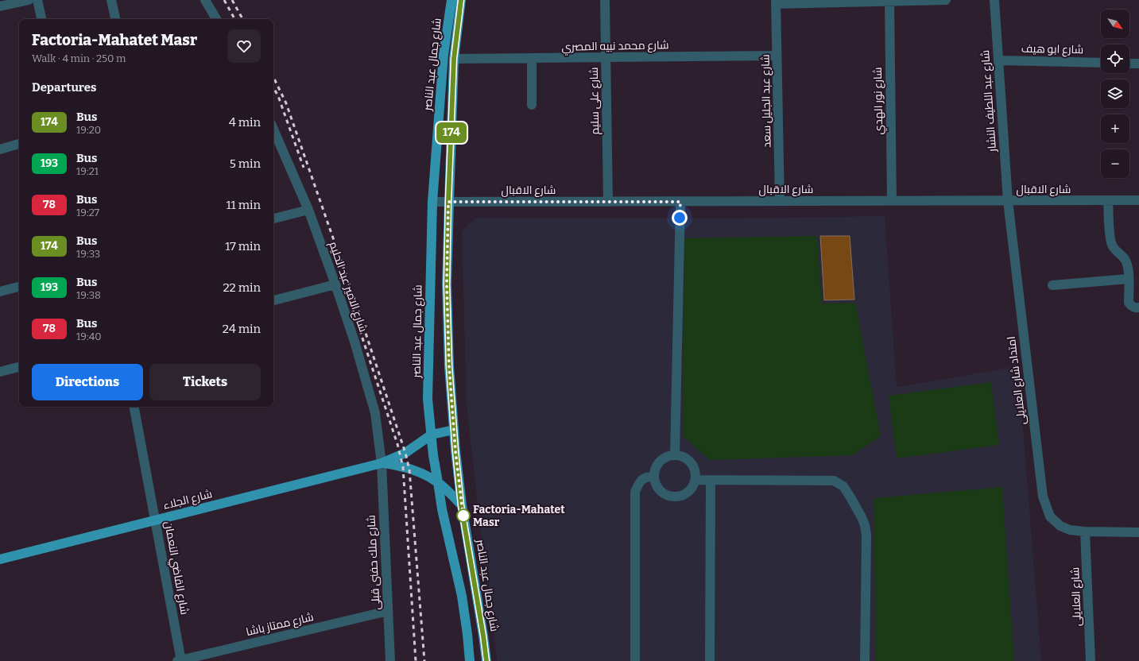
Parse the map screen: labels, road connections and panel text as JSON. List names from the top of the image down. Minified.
{"streets":{"main road":["شارع جمال عبد الناصر","شارع الجلاء"],"street":["شارع محمد نبيه المصري","شارع ابو هيف","شارع على سليم","شارع عبد الجليل سعد","شارع نور الهدي","شارع عبد اللطيف النشار","شارع الاقبال","شارع الامير عبد الحليم","امتداد شارع العلايلى","شارع ملك حفنى قبلى","شارع القاضي النعمان","شارع العلايلى","شارع ممتاز باشا"]},"crossings":[["شارع محمد نبيه المصري","شارع جمال عبد الناصر"],["شارع محمد نبيه المصري","شارع على سليم"],["شارع محمد نبيه المصري","شارع عبد الجليل سعد"],["شارع ابو هيف","شارع عبد اللطيف النشار"],["شارع جمال عبد الناصر","شارع الاقبال"],["شارع جمال عبد الناصر","شارع الجلاء"],["شارع على سليم","شارع الاقبال"],["شارع عبد الجليل سعد","شارع الاقبال"],["شارع نور الهدي","شارع الاقبال"],["شارع عبد اللطيف النشار","شارع الاقبال"],["شارع عبد اللطيف النشار","امتداد شارع العلايلى"],["شارع الاقبال","امتداد شارع العلايلى"],["شارع الامير عبد الحليم","شارع الجلاء"],["شارع الامير عبد الحليم","شارع ملك حفنى قبلى"],["امتداد شارع العلايلى","شارع العلايلى"],["شارع الجلاء","شارع ملك حفنى قبلى"],["شارع الجلاء","شارع القاضي النعمان"],["شارع ملك حفنى قبلى","شارع ممتاز باشا"],["شارع القاضي النعمان","شارع ممتاز باشا"]],"places":["Factoria-Mahatet Masr"],"lines":["bus line 174"],"north":"bottom right","page":{"on_map":"174","map_buttons":["+","−"],"heading":[["Factoria-Mahatet Masr","Walk · 4 min · 250 m"],"Departures"],"list":[{"mark":"174","name":"Bus","note":"19:20","value":"4 min"},{"mark":"193","name":"Bus","note":"19:21","value":"5 min"},{"mark":"78","name":"Bus","note":"19:27","value":"11 min"},{"mark":"174","name":"Bus","note":"19:33","value":"17 min"},{"mark":"193","name":"Bus","note":"19:38","value":"22 min"},{"mark":"78","name":"Bus","note":"19:40","value":"24 min"}],"buttons":["Directions","Tickets"]}}
